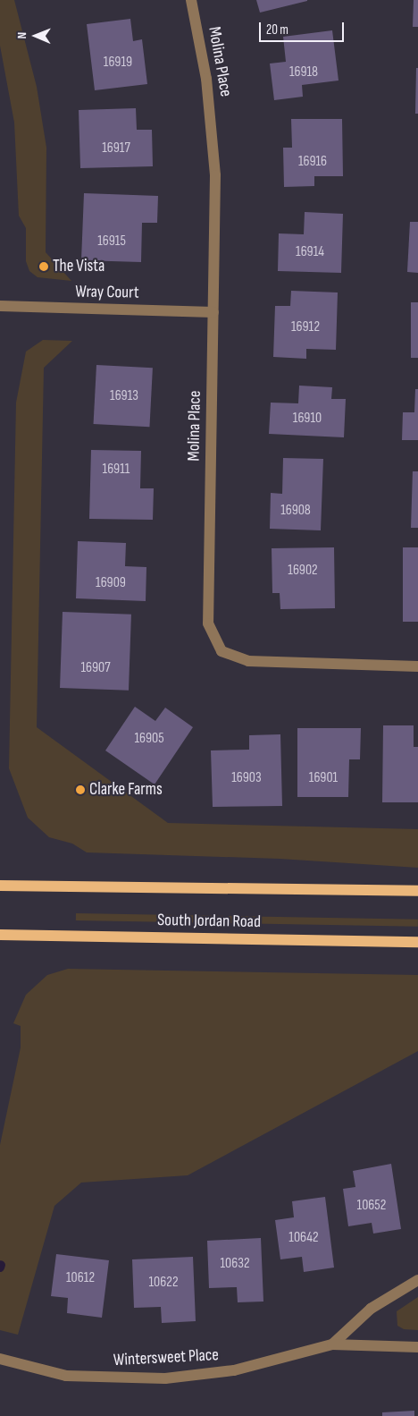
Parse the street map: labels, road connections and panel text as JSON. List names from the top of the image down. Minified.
{"streets":{"main road":["South Jordan Road"],"street":["Molina Place","Wray Court","Wintersweet Place"]},"crossings":[["Molina Place","Wray Court"]],"places":["The Vista","Clarke Farms"],"house_numbers":["16919","16918","16917","16916","16915","16914","16912","16913","16910","16911","16908","16902","16909","16907","16905","16903","16901","10652","10642","10632","10612","10622"],"scale_bar":"20 m","north":"left"}
